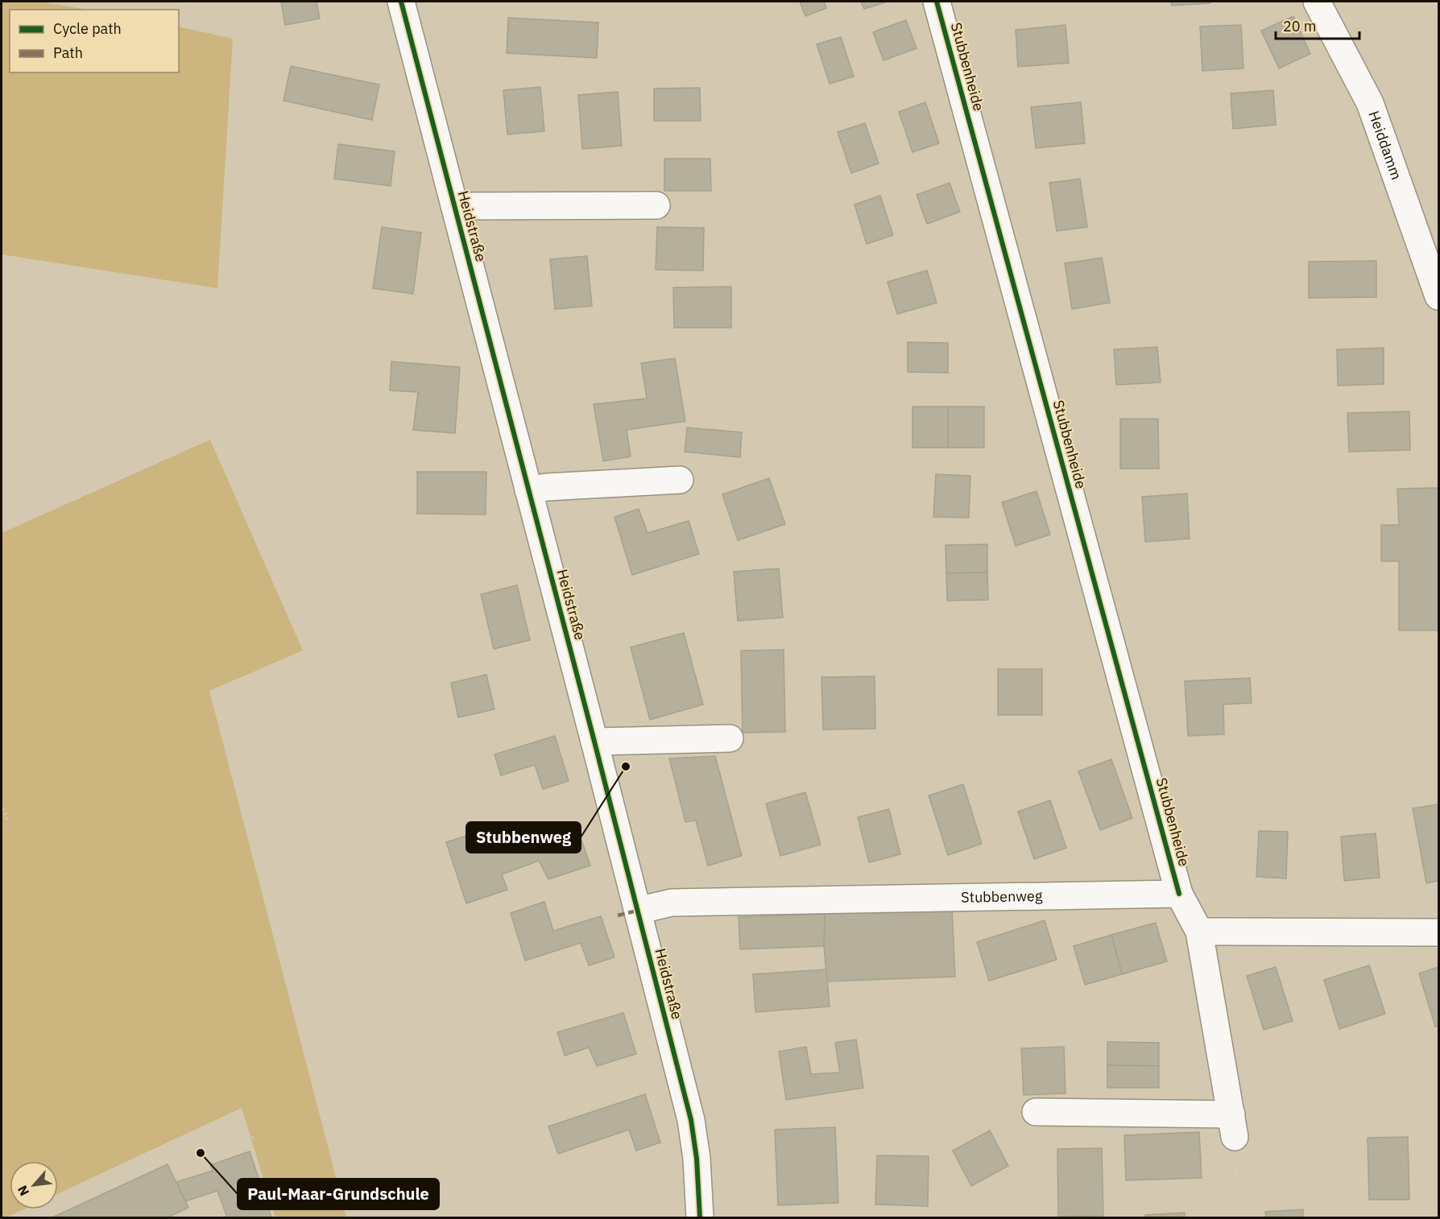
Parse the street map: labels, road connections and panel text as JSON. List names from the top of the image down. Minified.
{"streets":{"street":["Stubbenheide","Heiddamm","Heidstraße","Stubbenweg"]},"crossings":[["Stubbenheide","Stubbenweg"],["Heidstraße","Stubbenweg"]],"places":["Stubbenweg","Paul-Maar-Grundschule"],"legend":["Cycle path","Path"],"scale_bar":"20 m","north":"bottom left"}
